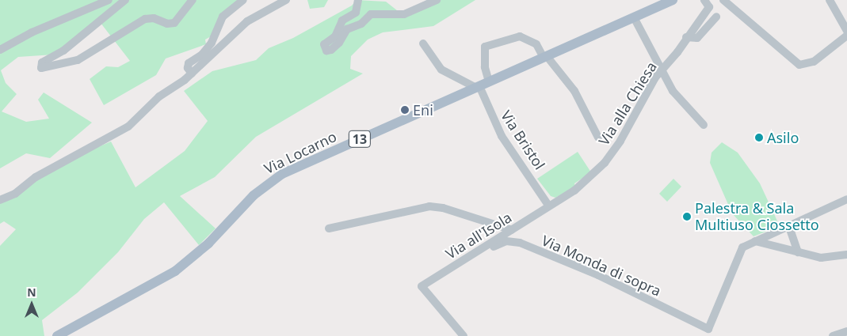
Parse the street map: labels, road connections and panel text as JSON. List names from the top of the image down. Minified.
{"streets":{"main road":["13","Via Locarno"],"street":["Via alla Chiesa","Via Bristol","Via all'Isola","Via Monda di sopra"]},"crossings":[["Via alla Chiesa","Via Bristol"],["Via alla Chiesa","Via all'Isola"],["Via Bristol","Via Locarno"],["Via Bristol","Via all'Isola"],["Via all'Isola","Via Monda di sopra"]],"places":["Eni","Asilo","Palestra & Sala Multiuso Ciossetto"],"north":"top"}
